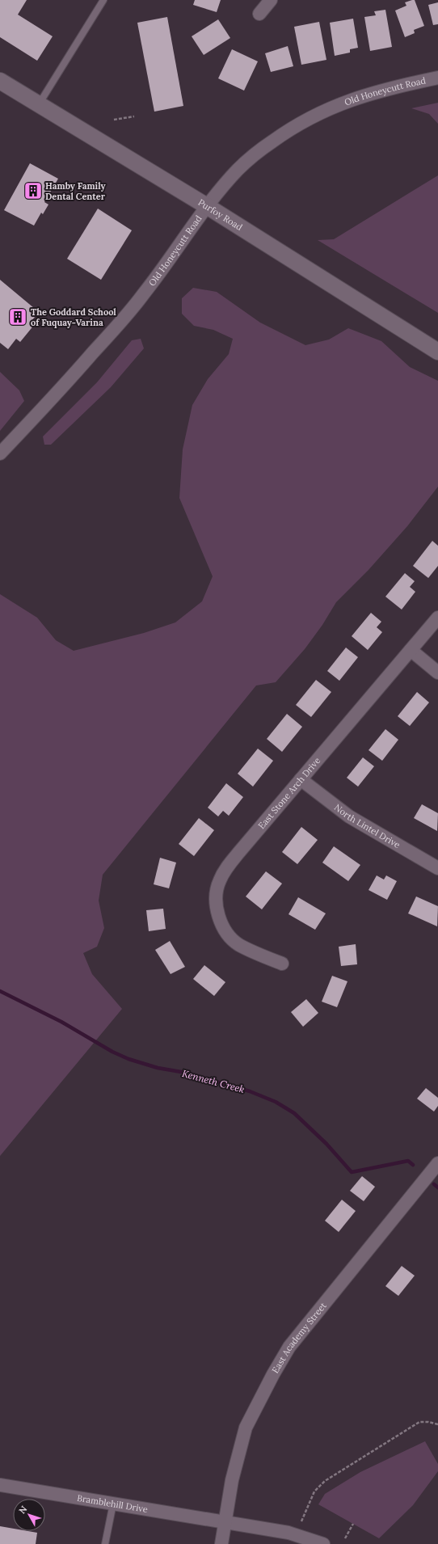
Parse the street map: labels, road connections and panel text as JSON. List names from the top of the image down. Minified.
{"streets":{"street":["Old Honeycutt Road","Purfoy Road","East Stone Arch Drive","North Lintel Drive","East Academy Street","Bramblehill Drive"]},"crossings":[["Old Honeycutt Road","Purfoy Road"],["East Stone Arch Drive","North Lintel Drive"],["East Academy Street","Bramblehill Drive"]],"water":["Kenneth Creek"],"places":{"building":["Hamby Family Dental Center","The Goddard School of Fuquay-Varina"]},"north":"top left"}
